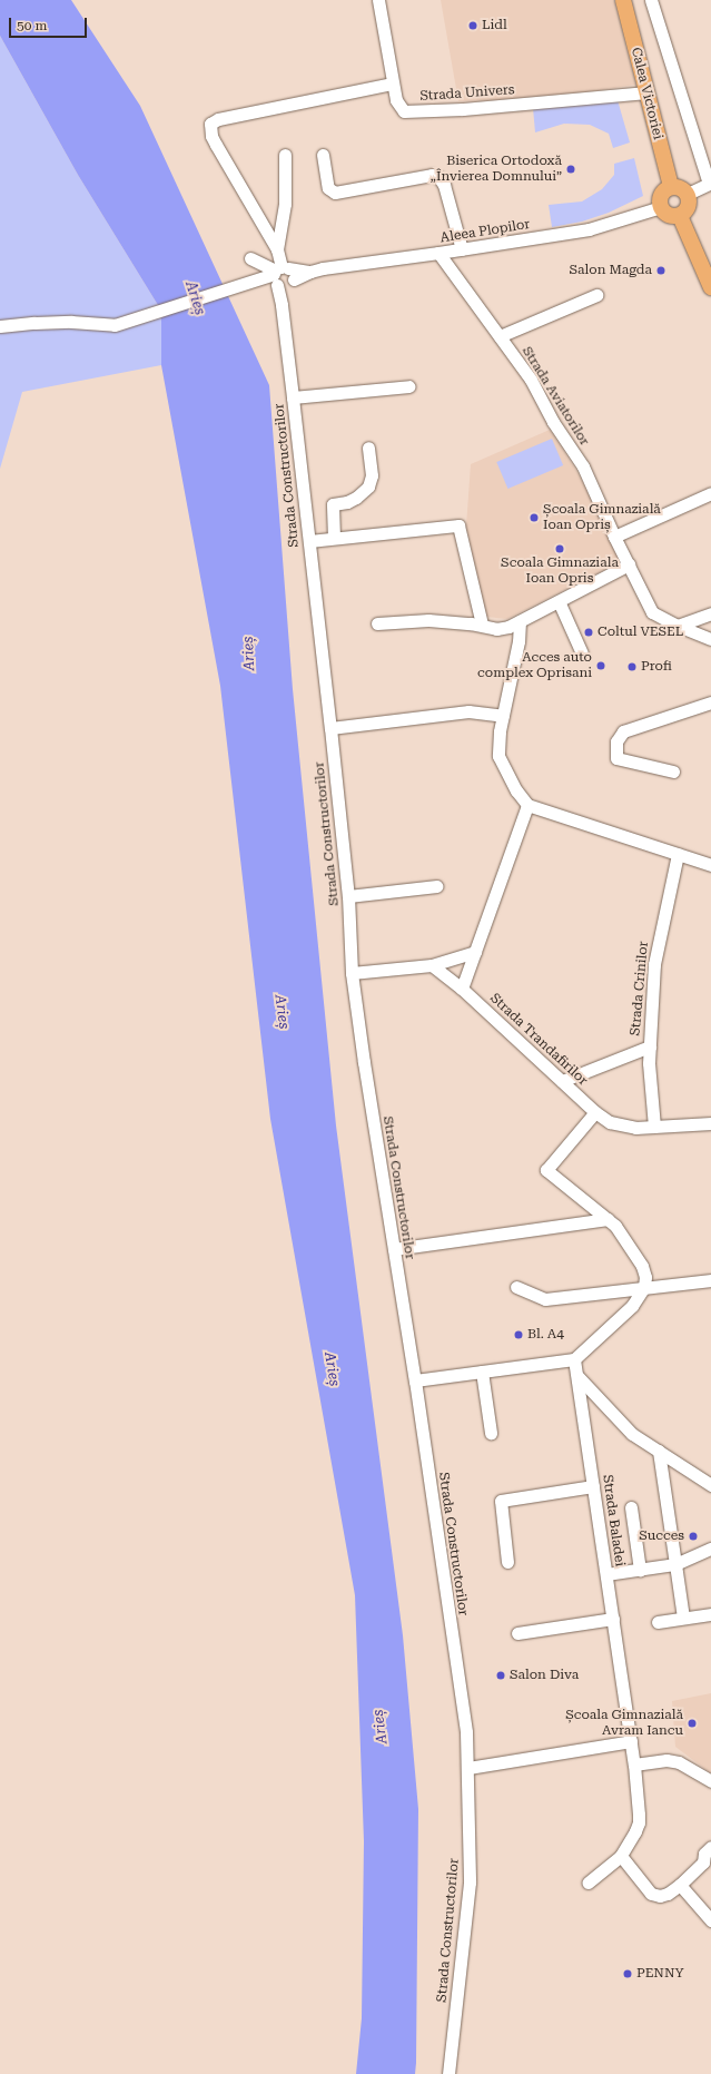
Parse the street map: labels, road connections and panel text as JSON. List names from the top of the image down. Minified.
{"streets":{"main road":["Calea Victoriei"],"street":["Strada Univers","Aleea Plopilor","Strada Aviatorilor","Strada Constructorilor","Strada Crinilor","Strada Trandafirilor","Strada Baladei"]},"crossings":[["Strada Univers","Calea Victoriei"],["Calea Victoriei","Aleea Plopilor"],["Aleea Plopilor","Strada Aviatorilor"],["Aleea Plopilor","Strada Constructorilor"],["Strada Crinilor","Strada Trandafirilor"]],"water":["Arieș"],"places":["Lidl","Biserica Ortodoxă „Învierea Domnului”","Salon Magda","Școala Gimnazială Ioan Opriș","Scoala Gimnaziala Ioan Opris","Coltul VESEL","Acces auto complex Oprisani","Profi","Bl. A4","Succes","Salon Diva","Școala Gimnazială Avram Iancu","PENNY"],"scale_bar":"50 m"}
